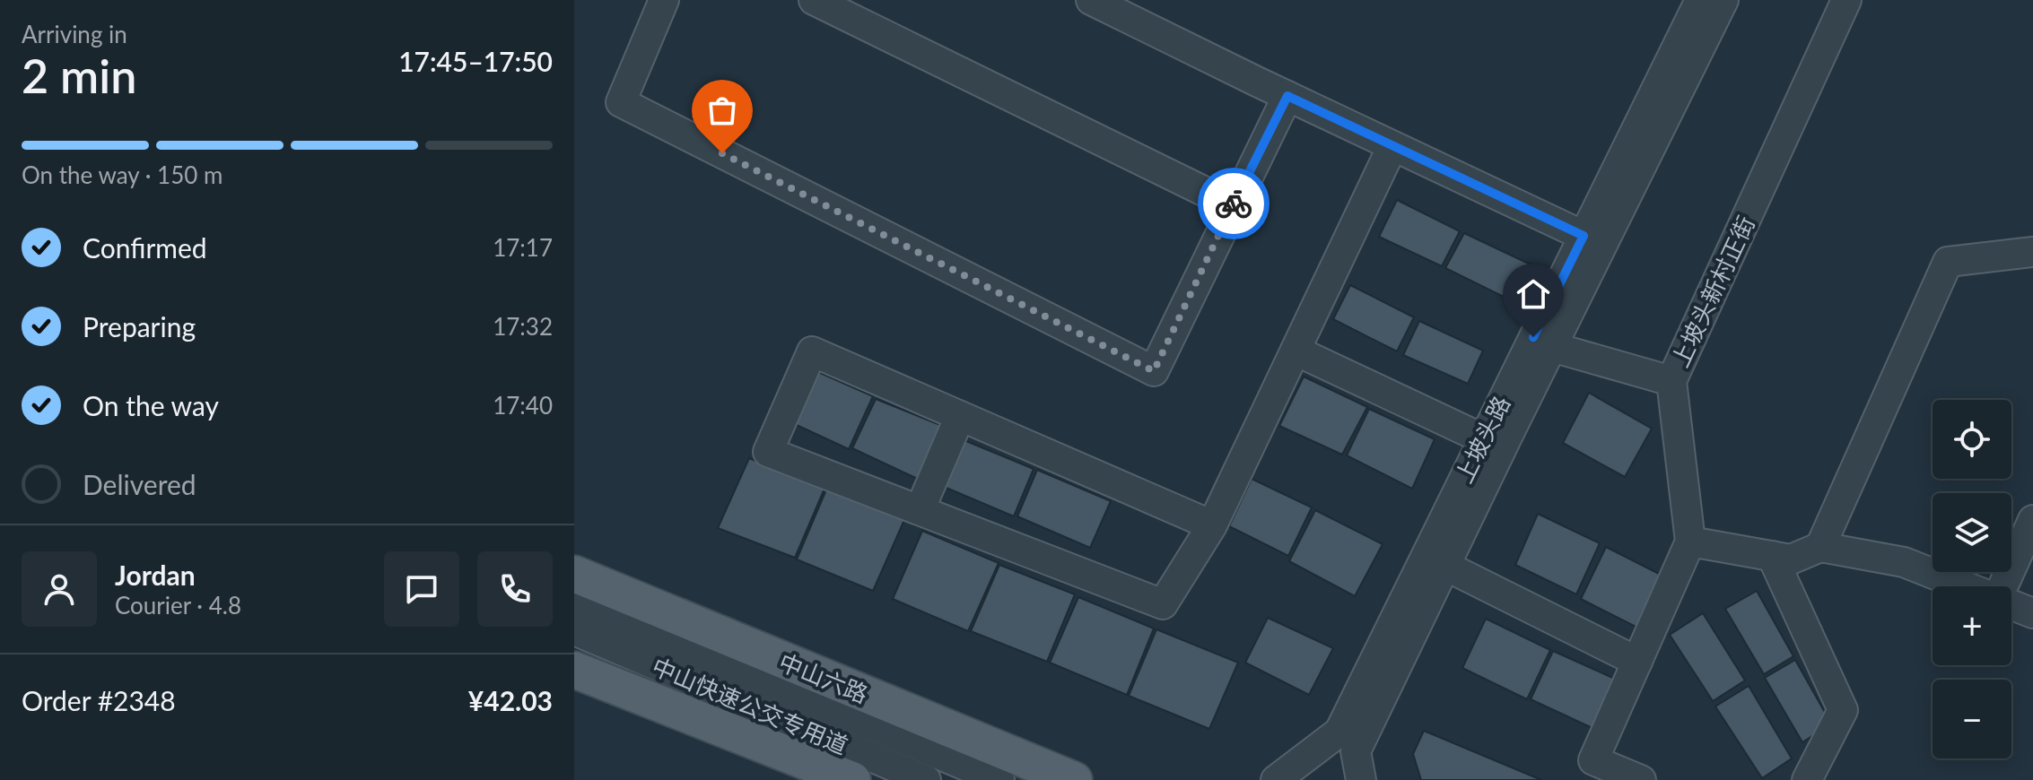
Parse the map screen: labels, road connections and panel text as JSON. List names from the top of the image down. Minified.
{"streets":{"main road":["中山六路"],"street":["上坡头新村正街","上坡头路","中山快速公交专用道"]},"page":{"heading":["2 min","Arriving in","17:45–17:50"],"panel":["Jordan","Courier · 4.8","Order #2348","¥42.03"],"bar":"On the way · 150 m","list":[["Confirmed","17:17"],["Preparing","17:32"],["On the way","17:40"],"Delivered"],"map_buttons":["+","−"]}}
